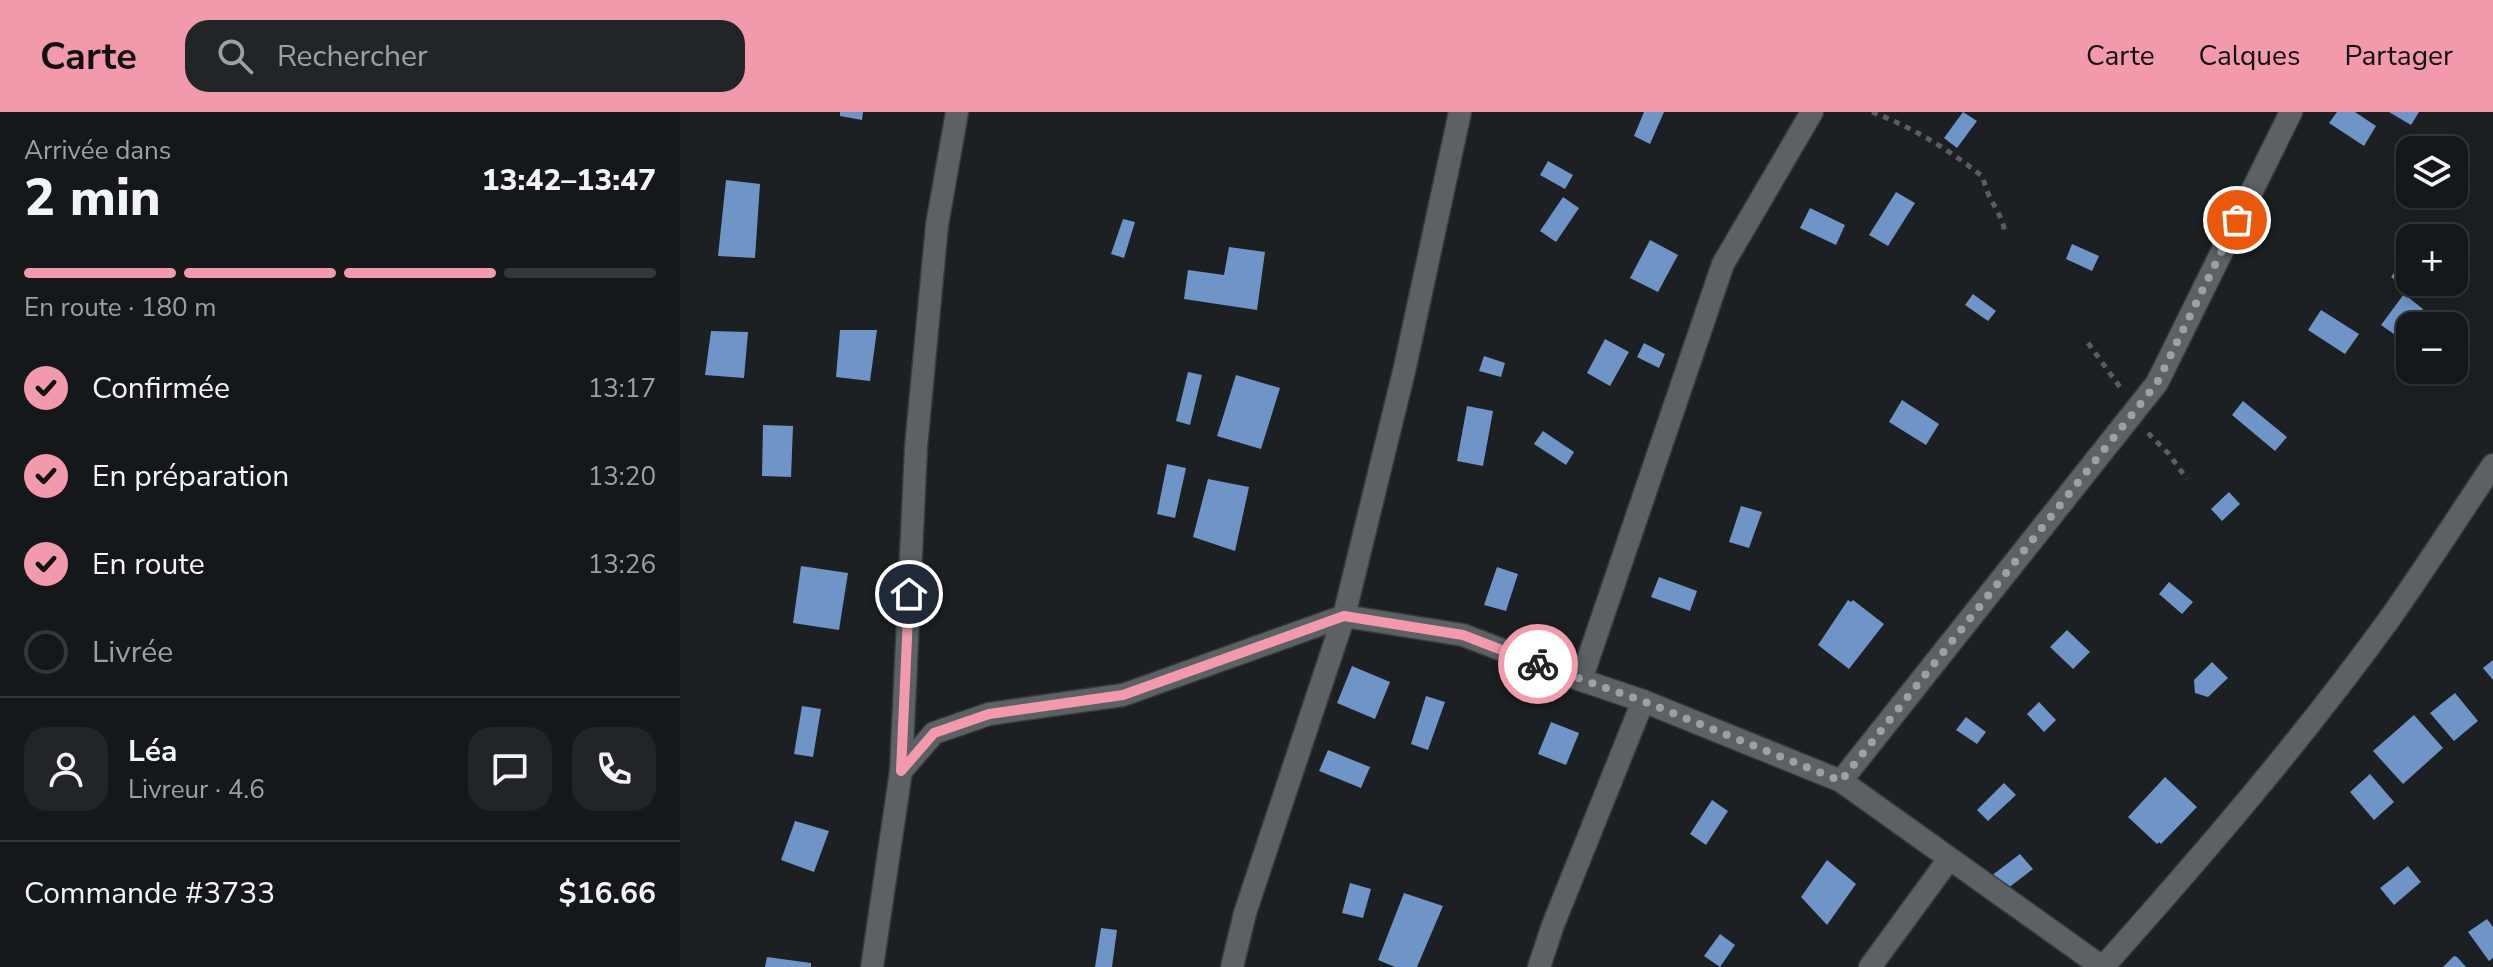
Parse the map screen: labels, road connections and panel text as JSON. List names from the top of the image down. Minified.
{"page":{"header":"Carte","search":"Rechercher","nav":["Carte","Calques","Partager"],"heading":["2 min","Arrivée dans","13:42–13:47"],"panel":["Léa","Livreur · 4.6","Commande #3733","$16.66"],"map_buttons":["+","−"],"bar":"En route · 180 m","list":[["Confirmée","13:17"],["En préparation","13:20"],["En route","13:26"],"Livrée"]}}
